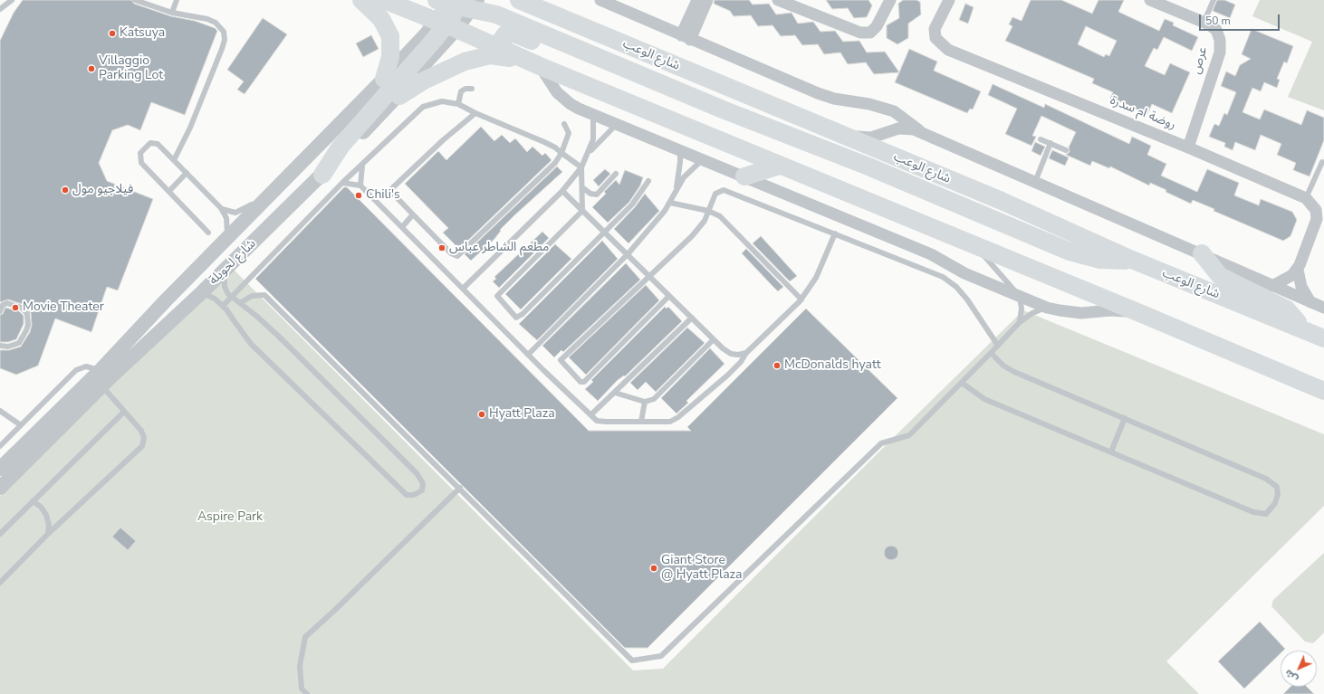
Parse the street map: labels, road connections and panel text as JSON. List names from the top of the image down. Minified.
{"streets":{"main road":["شارع الوعب"],"street":["عرص","روضة ام سدرة","شارع لحويلة"]},"crossings":[["عرص","روضة ام سدرة"]],"parks":["Aspire Park"],"places":["Katsuya","Villaggio Parking Lot","فيلاجيو مول","Chili's","مطعم الشاطر عباس","Movie Theater","McDonalds hyatt","Hyatt Plaza","Giant Store @ Hyatt Plaza"],"scale_bar":"50 m","north":"bottom left"}
